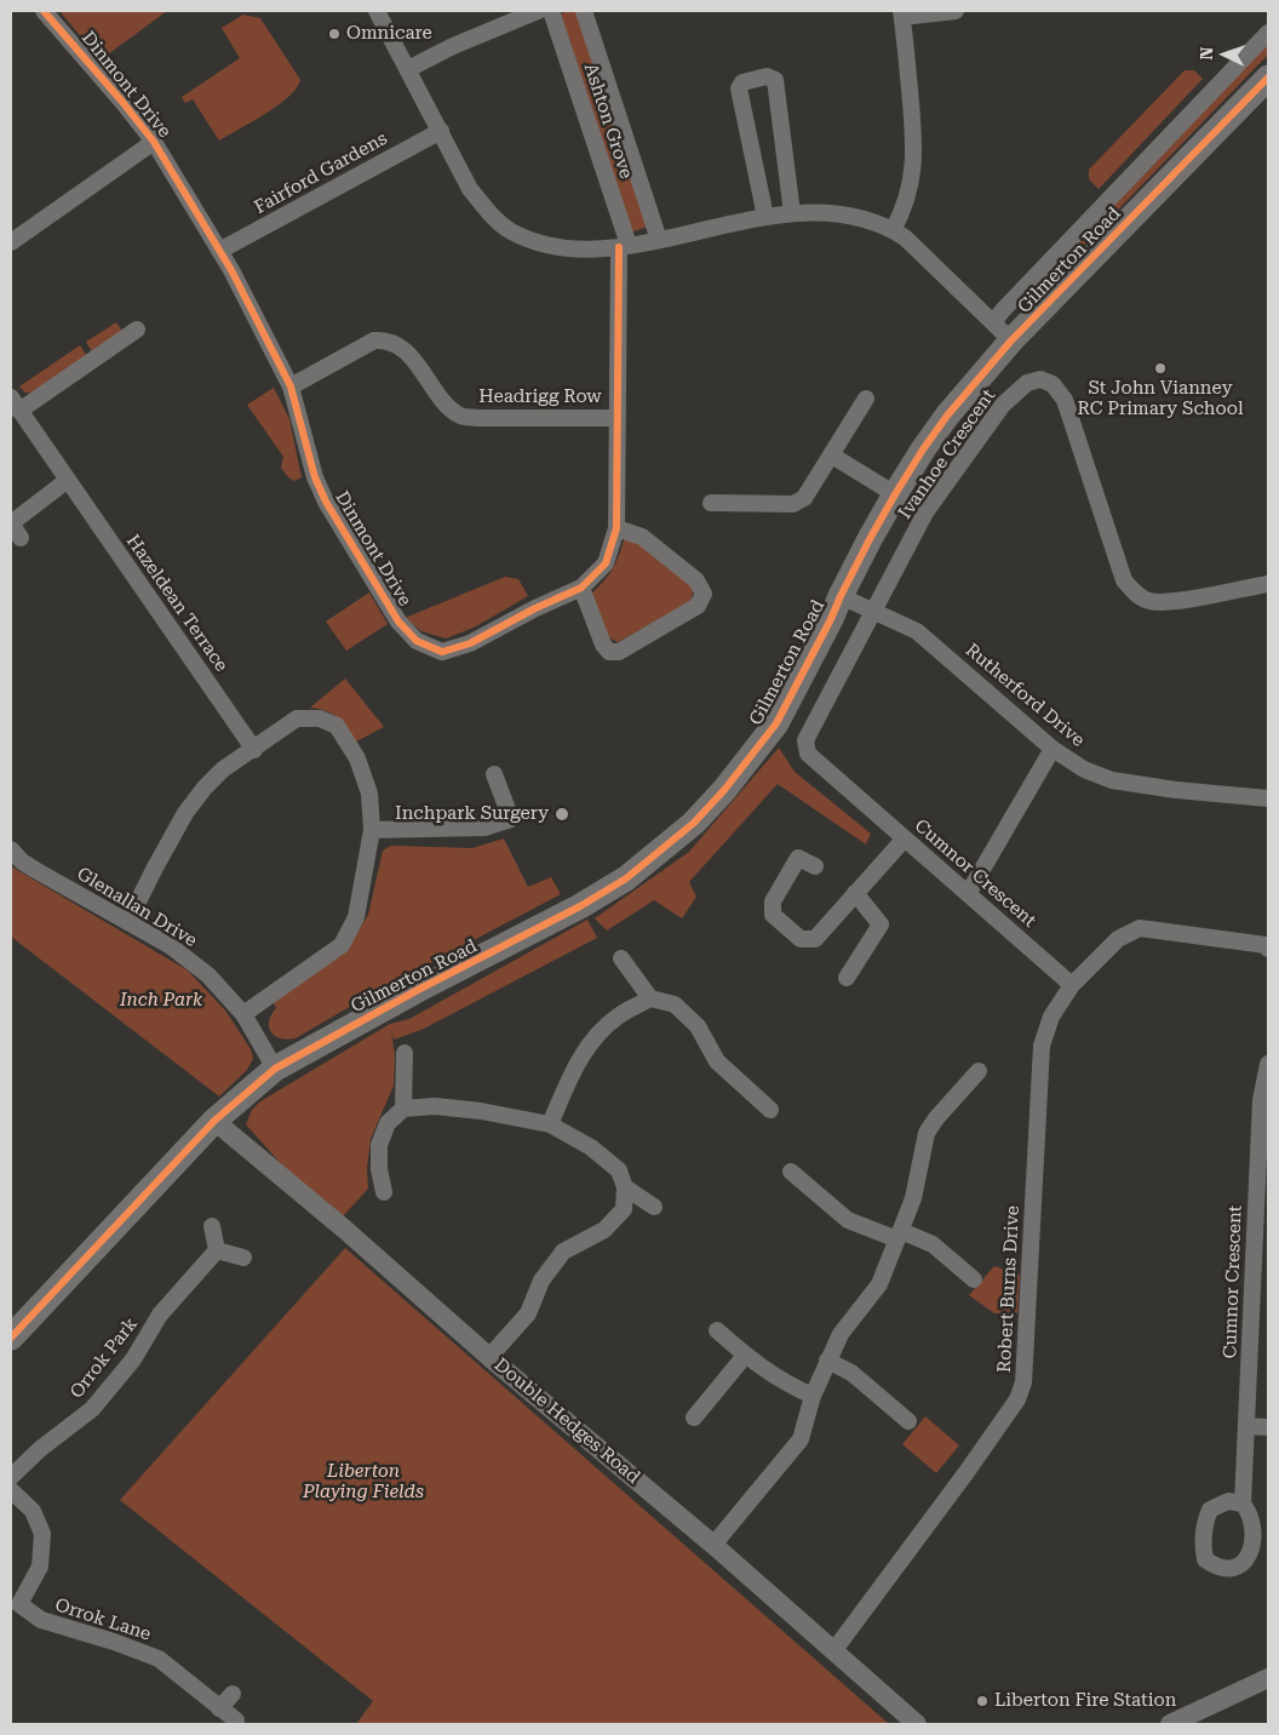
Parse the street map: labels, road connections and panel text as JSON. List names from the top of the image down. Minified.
{"streets":{"main road":["Gilmerton Road"],"street":["Dinmont Drive","Ashton Grove","Fairford Gardens","Headrigg Row","Ivanhoe Crescent","Hazeldean Terrace","Rutherford Drive","Cumnor Crescent","Glenallan Drive","Robert Burns Drive","Orrok Park","Double Hedges Road","Orrok Lane"]},"crossings":[["Dinmont Drive","Ashton Grove"],["Dinmont Drive","Fairford Gardens"],["Dinmont Drive","Headrigg Row"],["Gilmerton Road","Rutherford Drive"],["Gilmerton Road","Glenallan Drive"],["Gilmerton Road","Double Hedges Road"],["Ivanhoe Crescent","Rutherford Drive"],["Ivanhoe Crescent","Cumnor Crescent"],["Rutherford Drive","Cumnor Crescent"],["Cumnor Crescent","Robert Burns Drive"],["Robert Burns Drive","Double Hedges Road"]],"parks":["Inch Park","Liberton Playing Fields"],"places":["Omnicare","St John Vianney RC Primary School","Inchpark Surgery","Liberton Fire Station"],"north":"left"}
